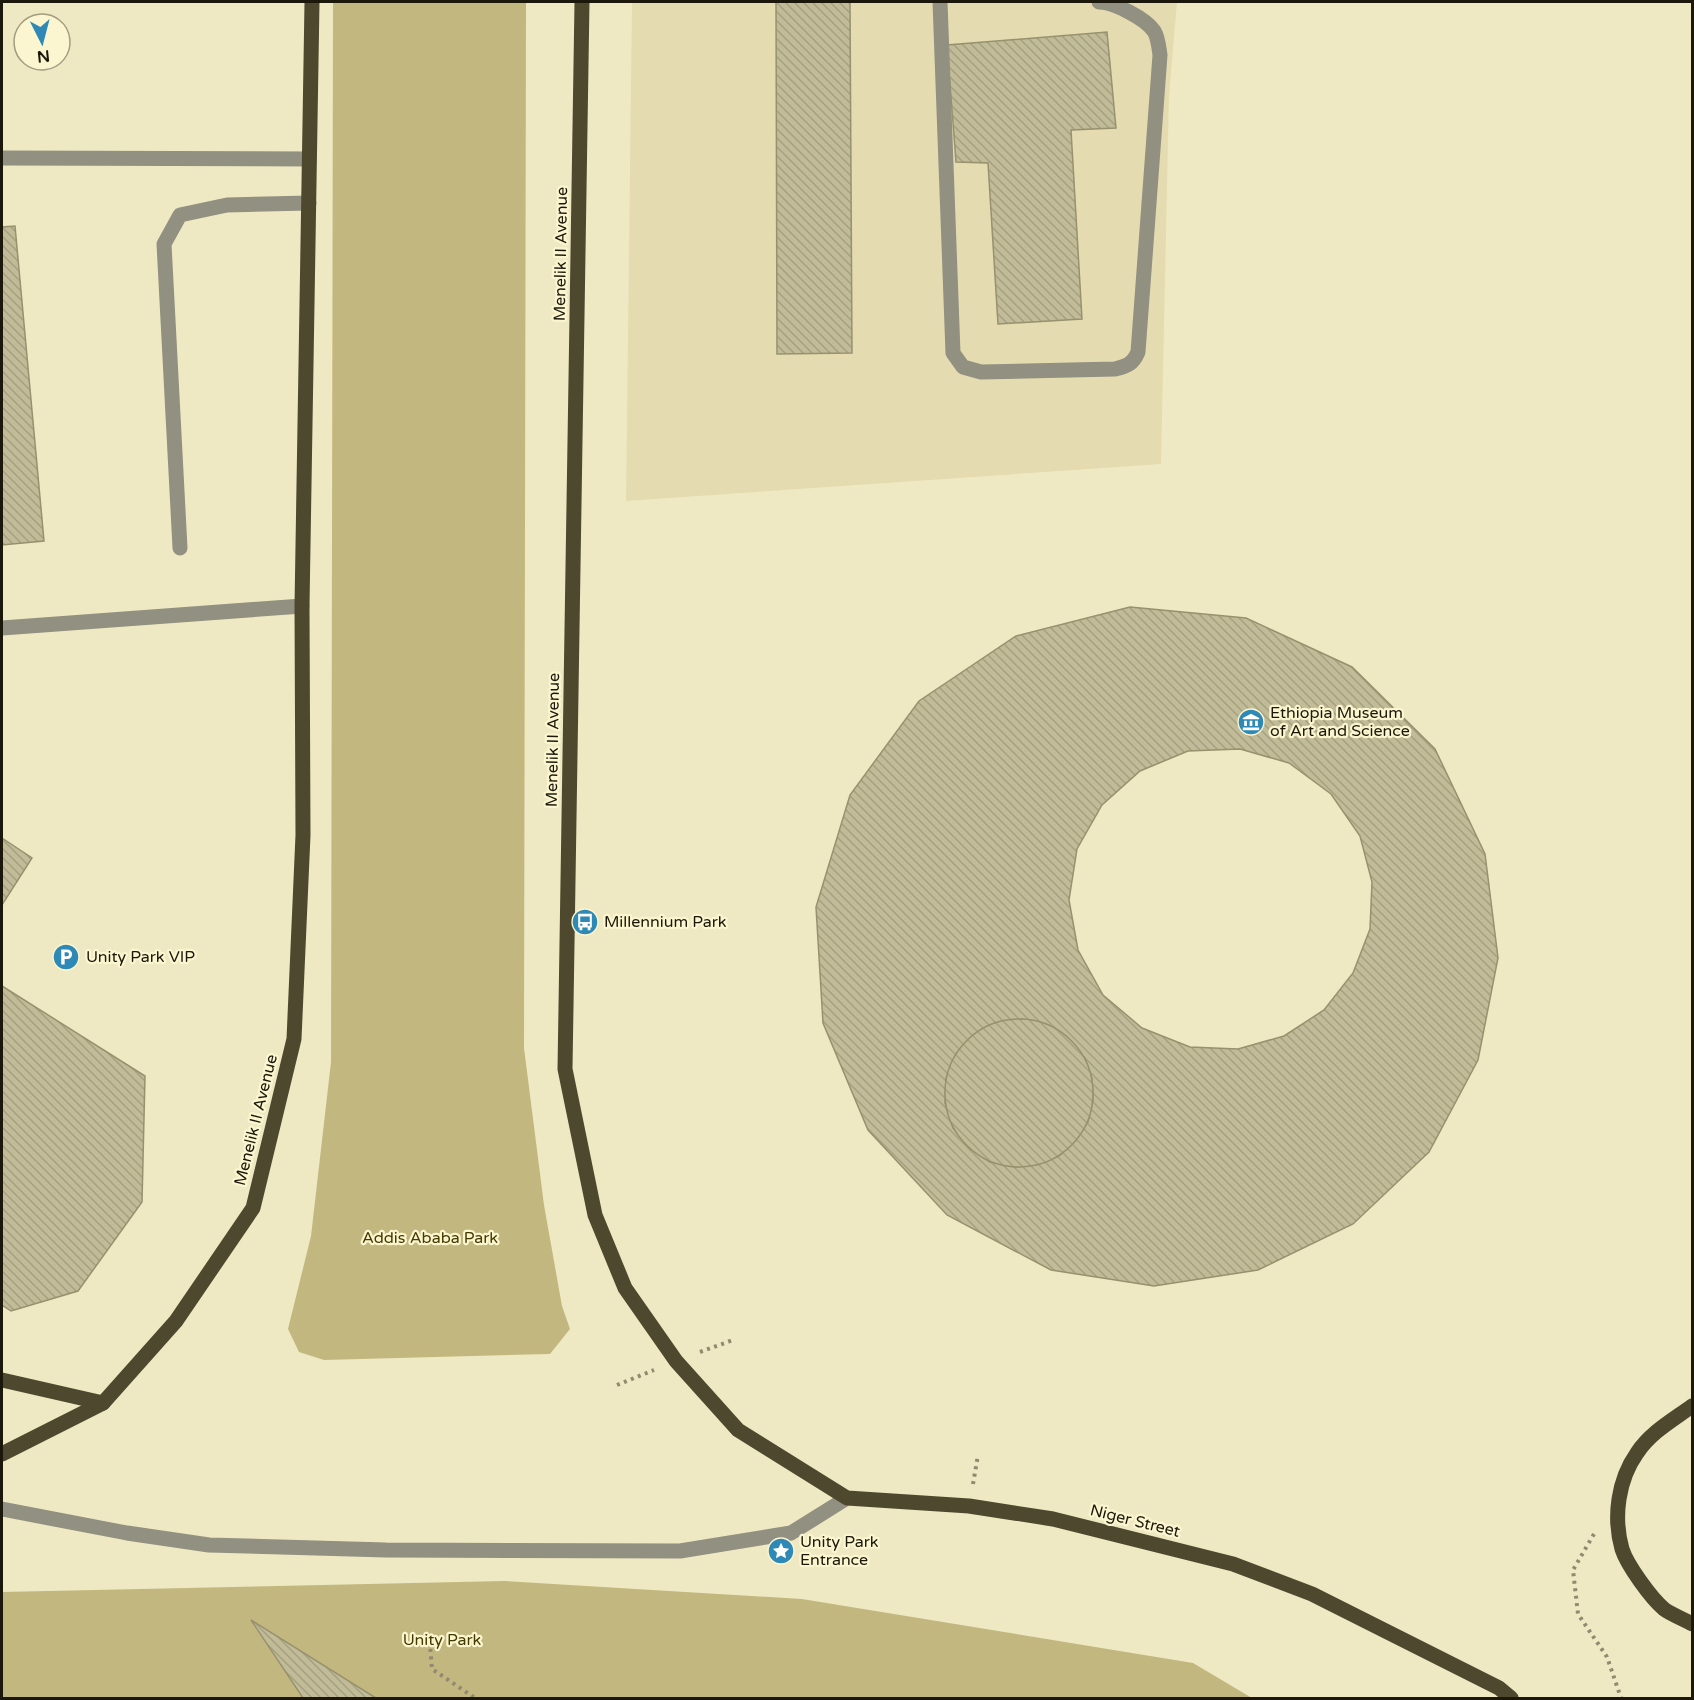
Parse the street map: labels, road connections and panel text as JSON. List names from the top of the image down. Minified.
{"streets":{"main road":["Menelik II Avenue","Niger Street"]},"crossings":[["Menelik II Avenue","Niger Street"]],"parks":["Addis Ababa Park","Unity Park"],"places":{"museum":["Ethiopia Museum of Art and Science"],"bus stop":["Millennium Park"],"parking":["Unity Park VIP"],"place":["Unity Park Entrance"]},"north":"bottom"}
